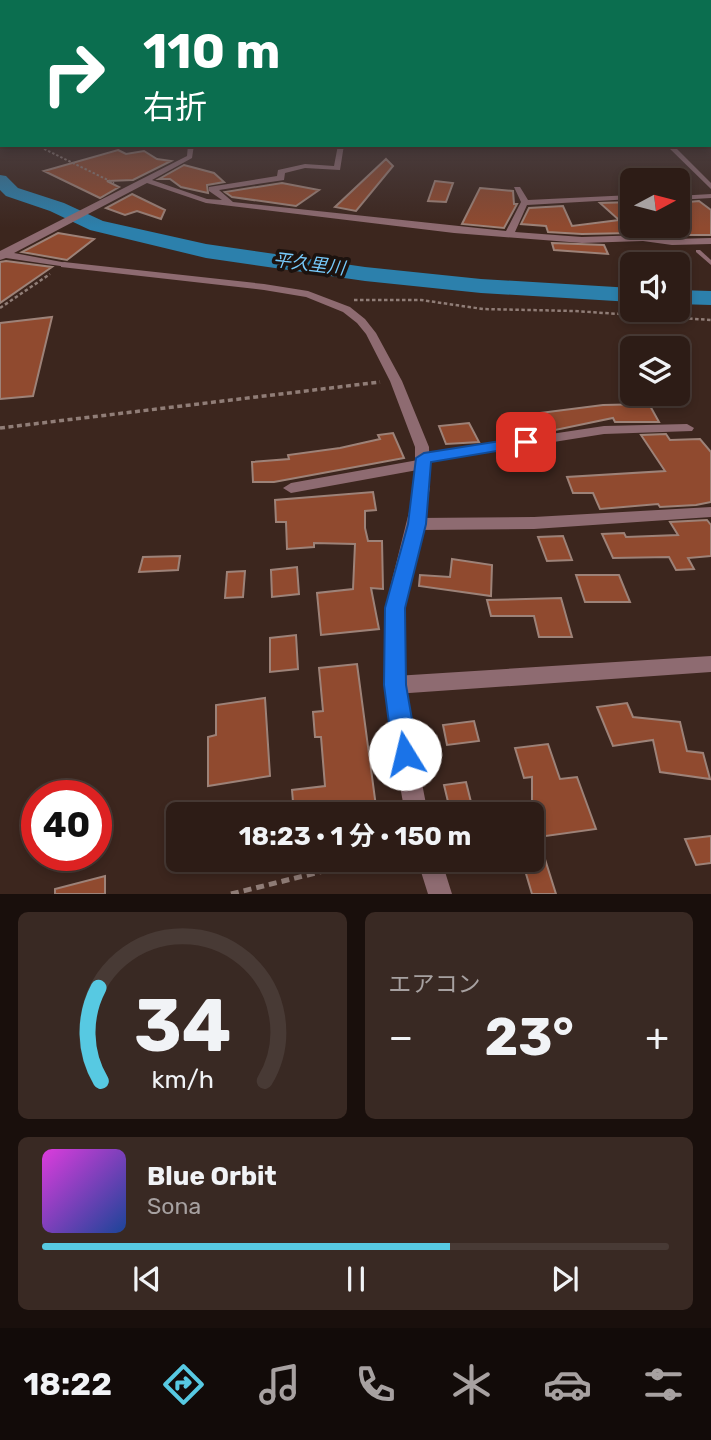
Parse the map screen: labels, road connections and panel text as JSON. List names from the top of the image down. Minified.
{"water":["平久里川"],"north":"right","page":{"turn":["110 m","右折"],"limit":"40","trip":"18:23 · 1 分 · 150 m","tile":"エアコン","heat":["−","23°","+"],"song":["Blue Orbit","Sona"],"tabs":"18:22","gauge":["34","km/h"]}}
